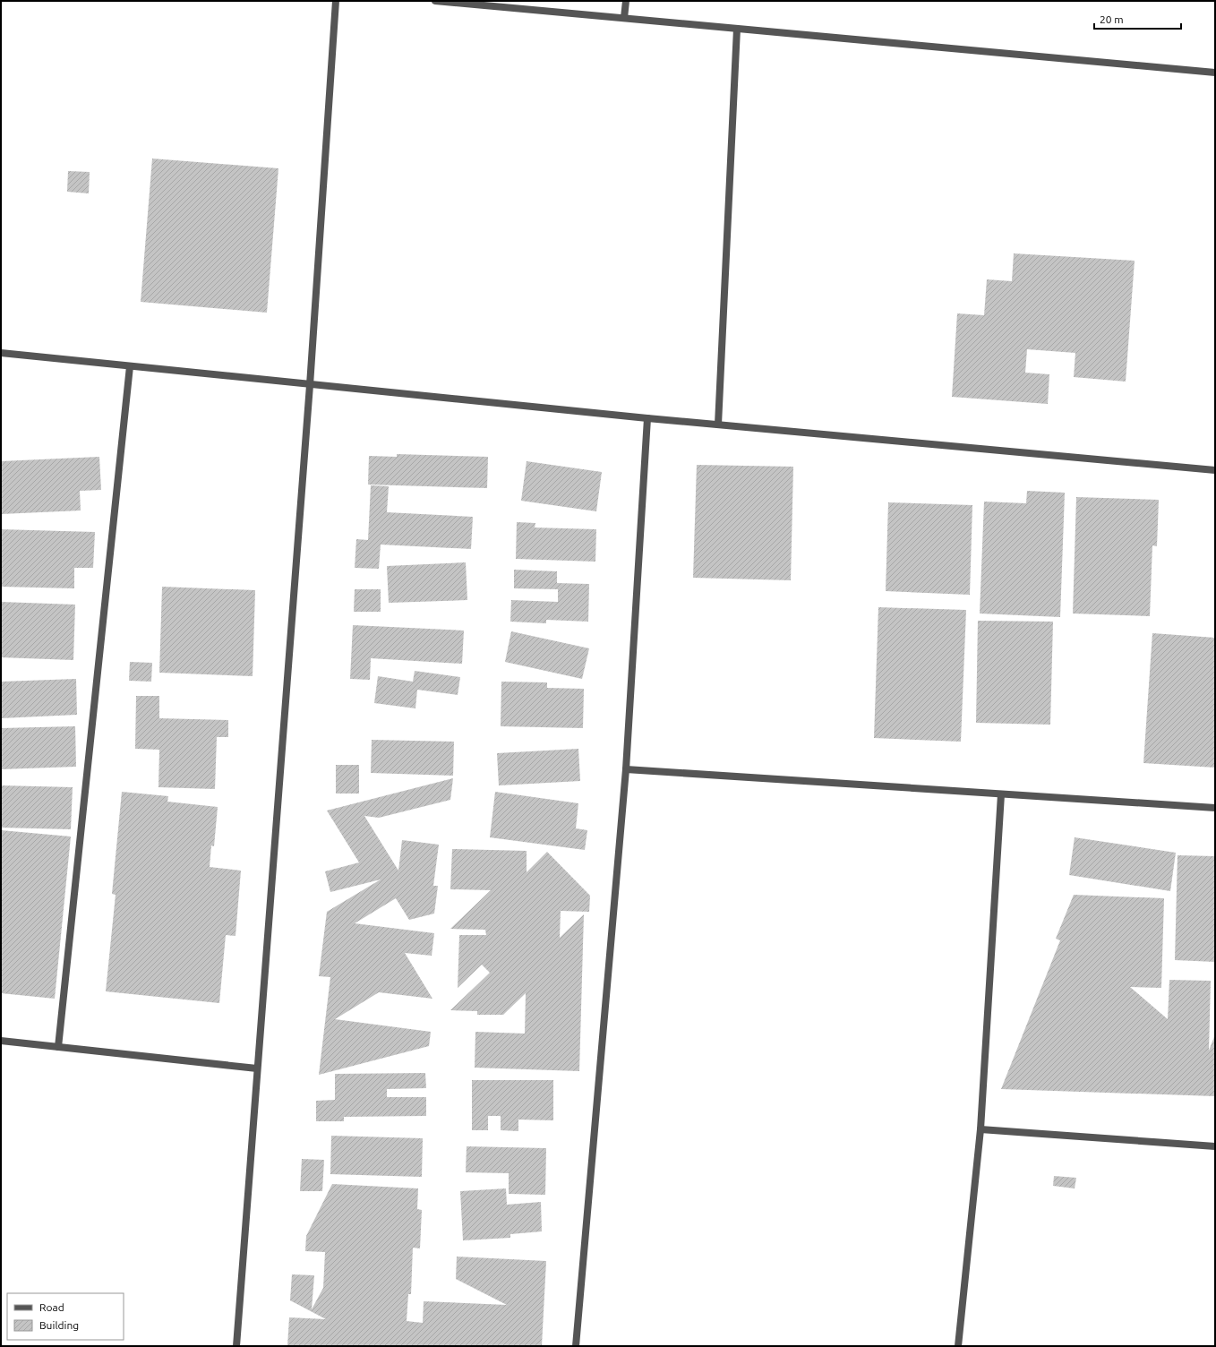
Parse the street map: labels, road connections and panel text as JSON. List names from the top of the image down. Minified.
{"legend":["Road","Building"],"scale_bar":"20 m"}
